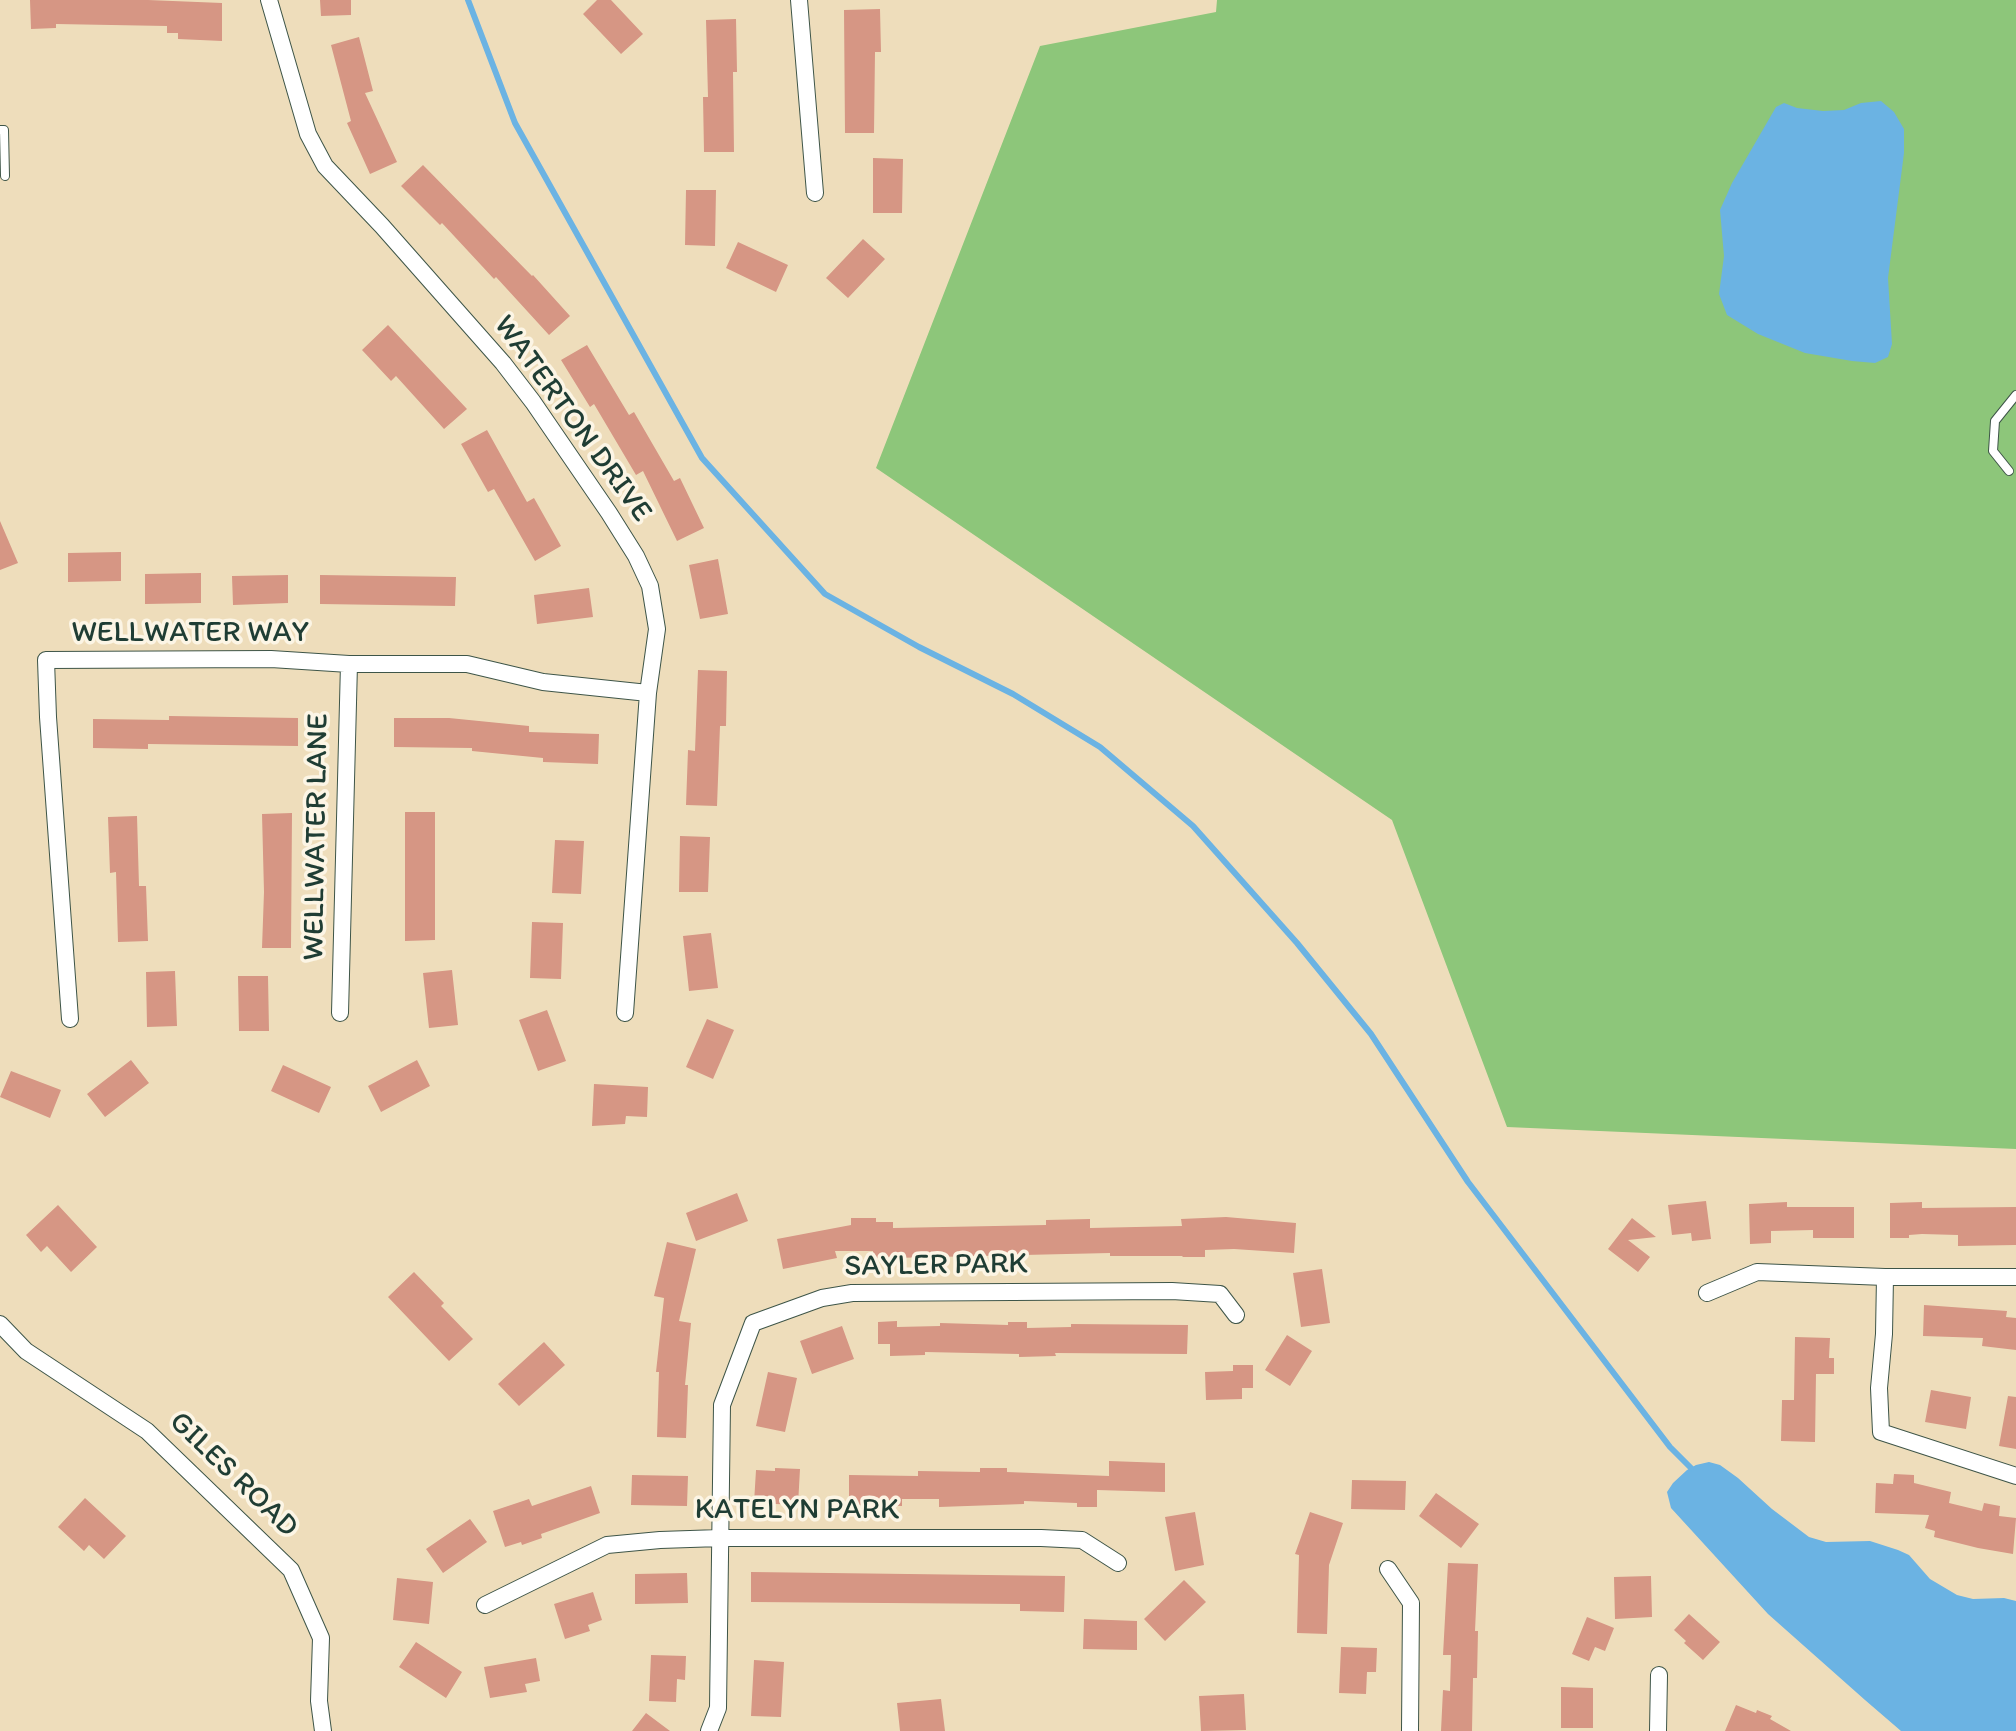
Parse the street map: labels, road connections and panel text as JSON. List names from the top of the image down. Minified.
{"streets":{"street":["WATERTON DRIVE","WELLWATER WAY","WELLWATER LANE","SAYLER PARK","GILES ROAD","KATELYN PARK"]},"crossings":[["WATERTON DRIVE","WELLWATER WAY"],["WELLWATER WAY","WELLWATER LANE"],["SAYLER PARK","KATELYN PARK"]]}
